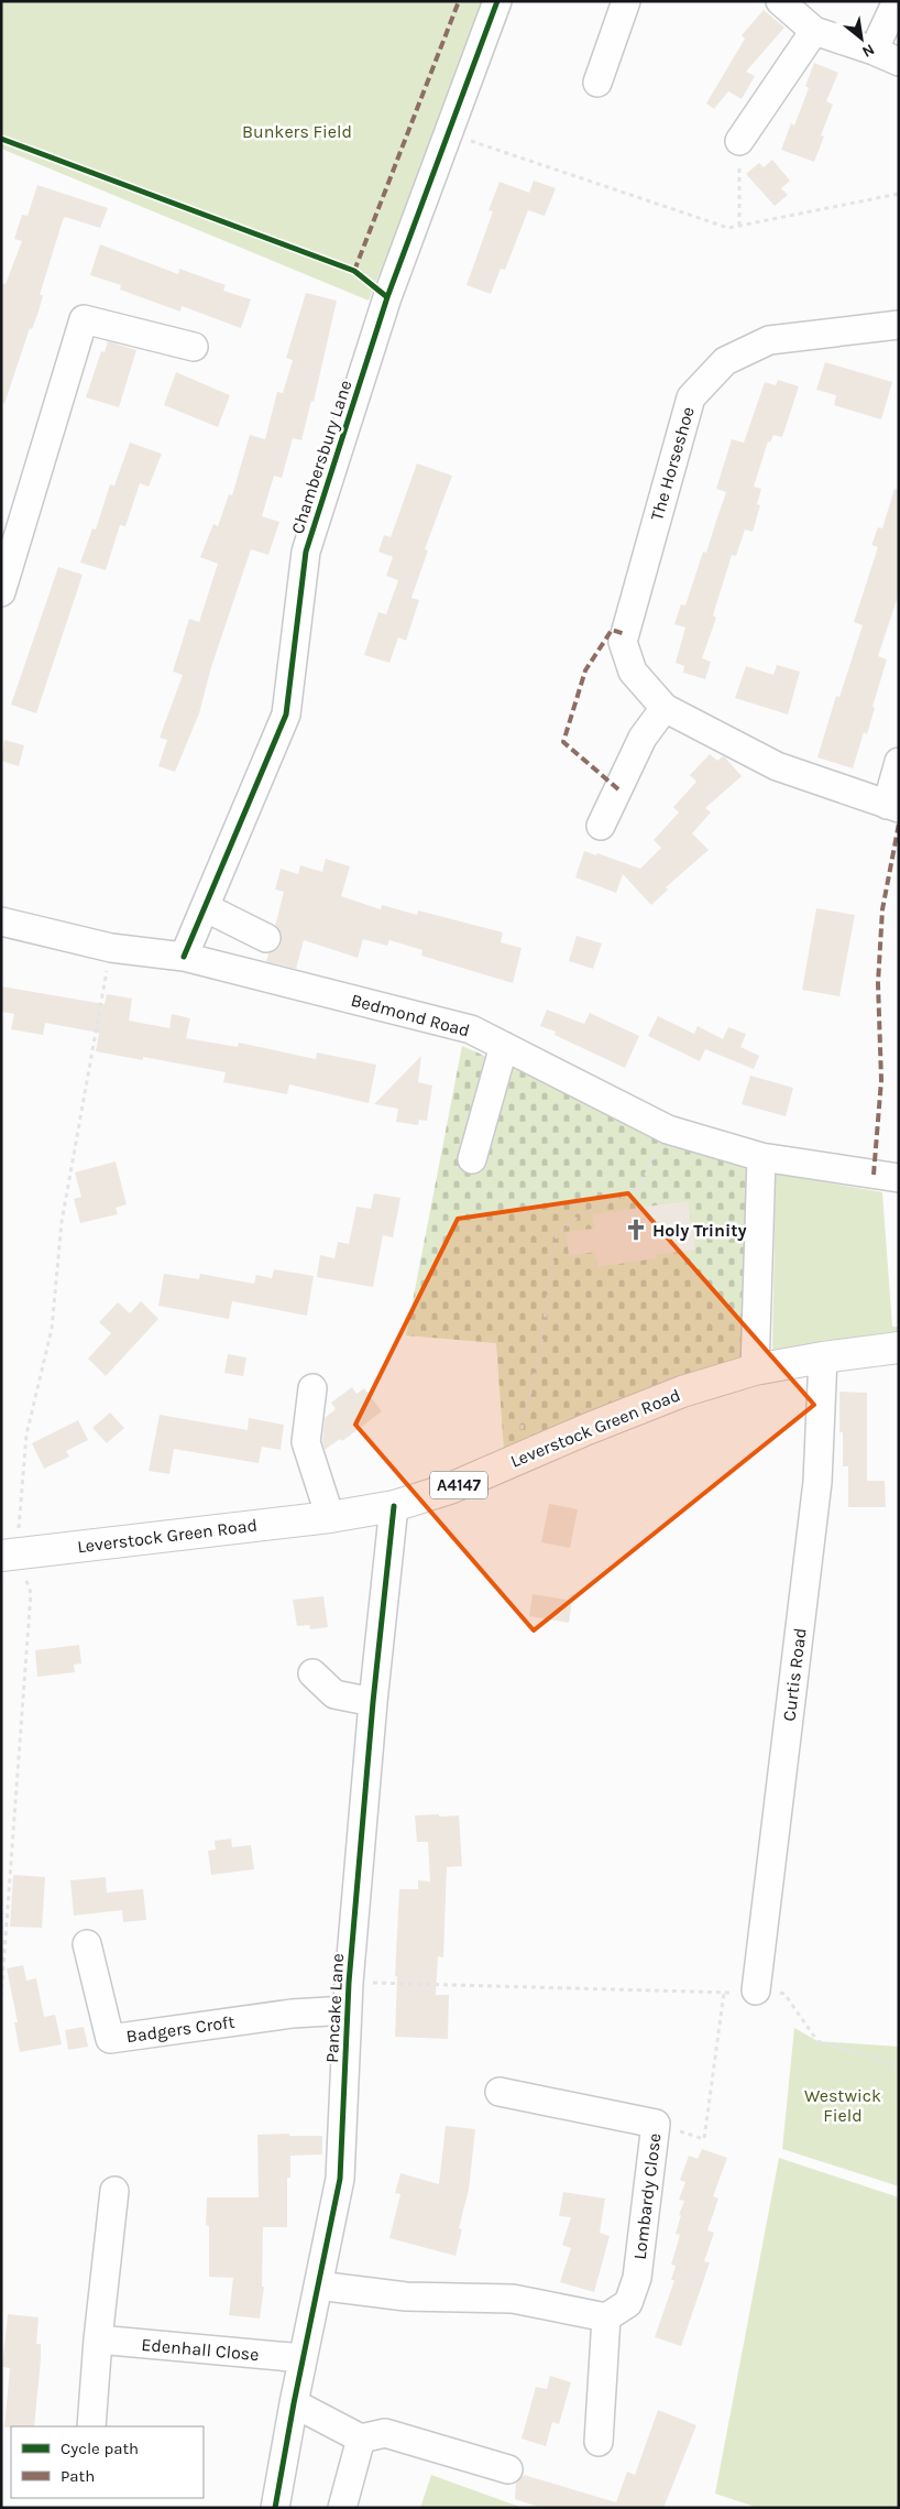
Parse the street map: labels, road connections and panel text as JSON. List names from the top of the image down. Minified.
{"streets":{"main road":["Leverstock Green Road","A4147"],"street":["Chambersbury Lane","The Horseshoe","Bedmond Road","Curtis Road","Pancake Lane","Badgers Croft","Lombardy Close","Edenhall Close"]},"crossings":[["Chambersbury Lane","Bedmond Road"],["Leverstock Green Road","Curtis Road"],["Leverstock Green Road","Pancake Lane"],["Pancake Lane","Badgers Croft"],["Pancake Lane","Edenhall Close"]],"parks":["Bunkers Field","Westwick Field"],"places":{"church":["Holy Trinity"]},"legend":["Cycle path","Path"],"north":"bottom right"}
